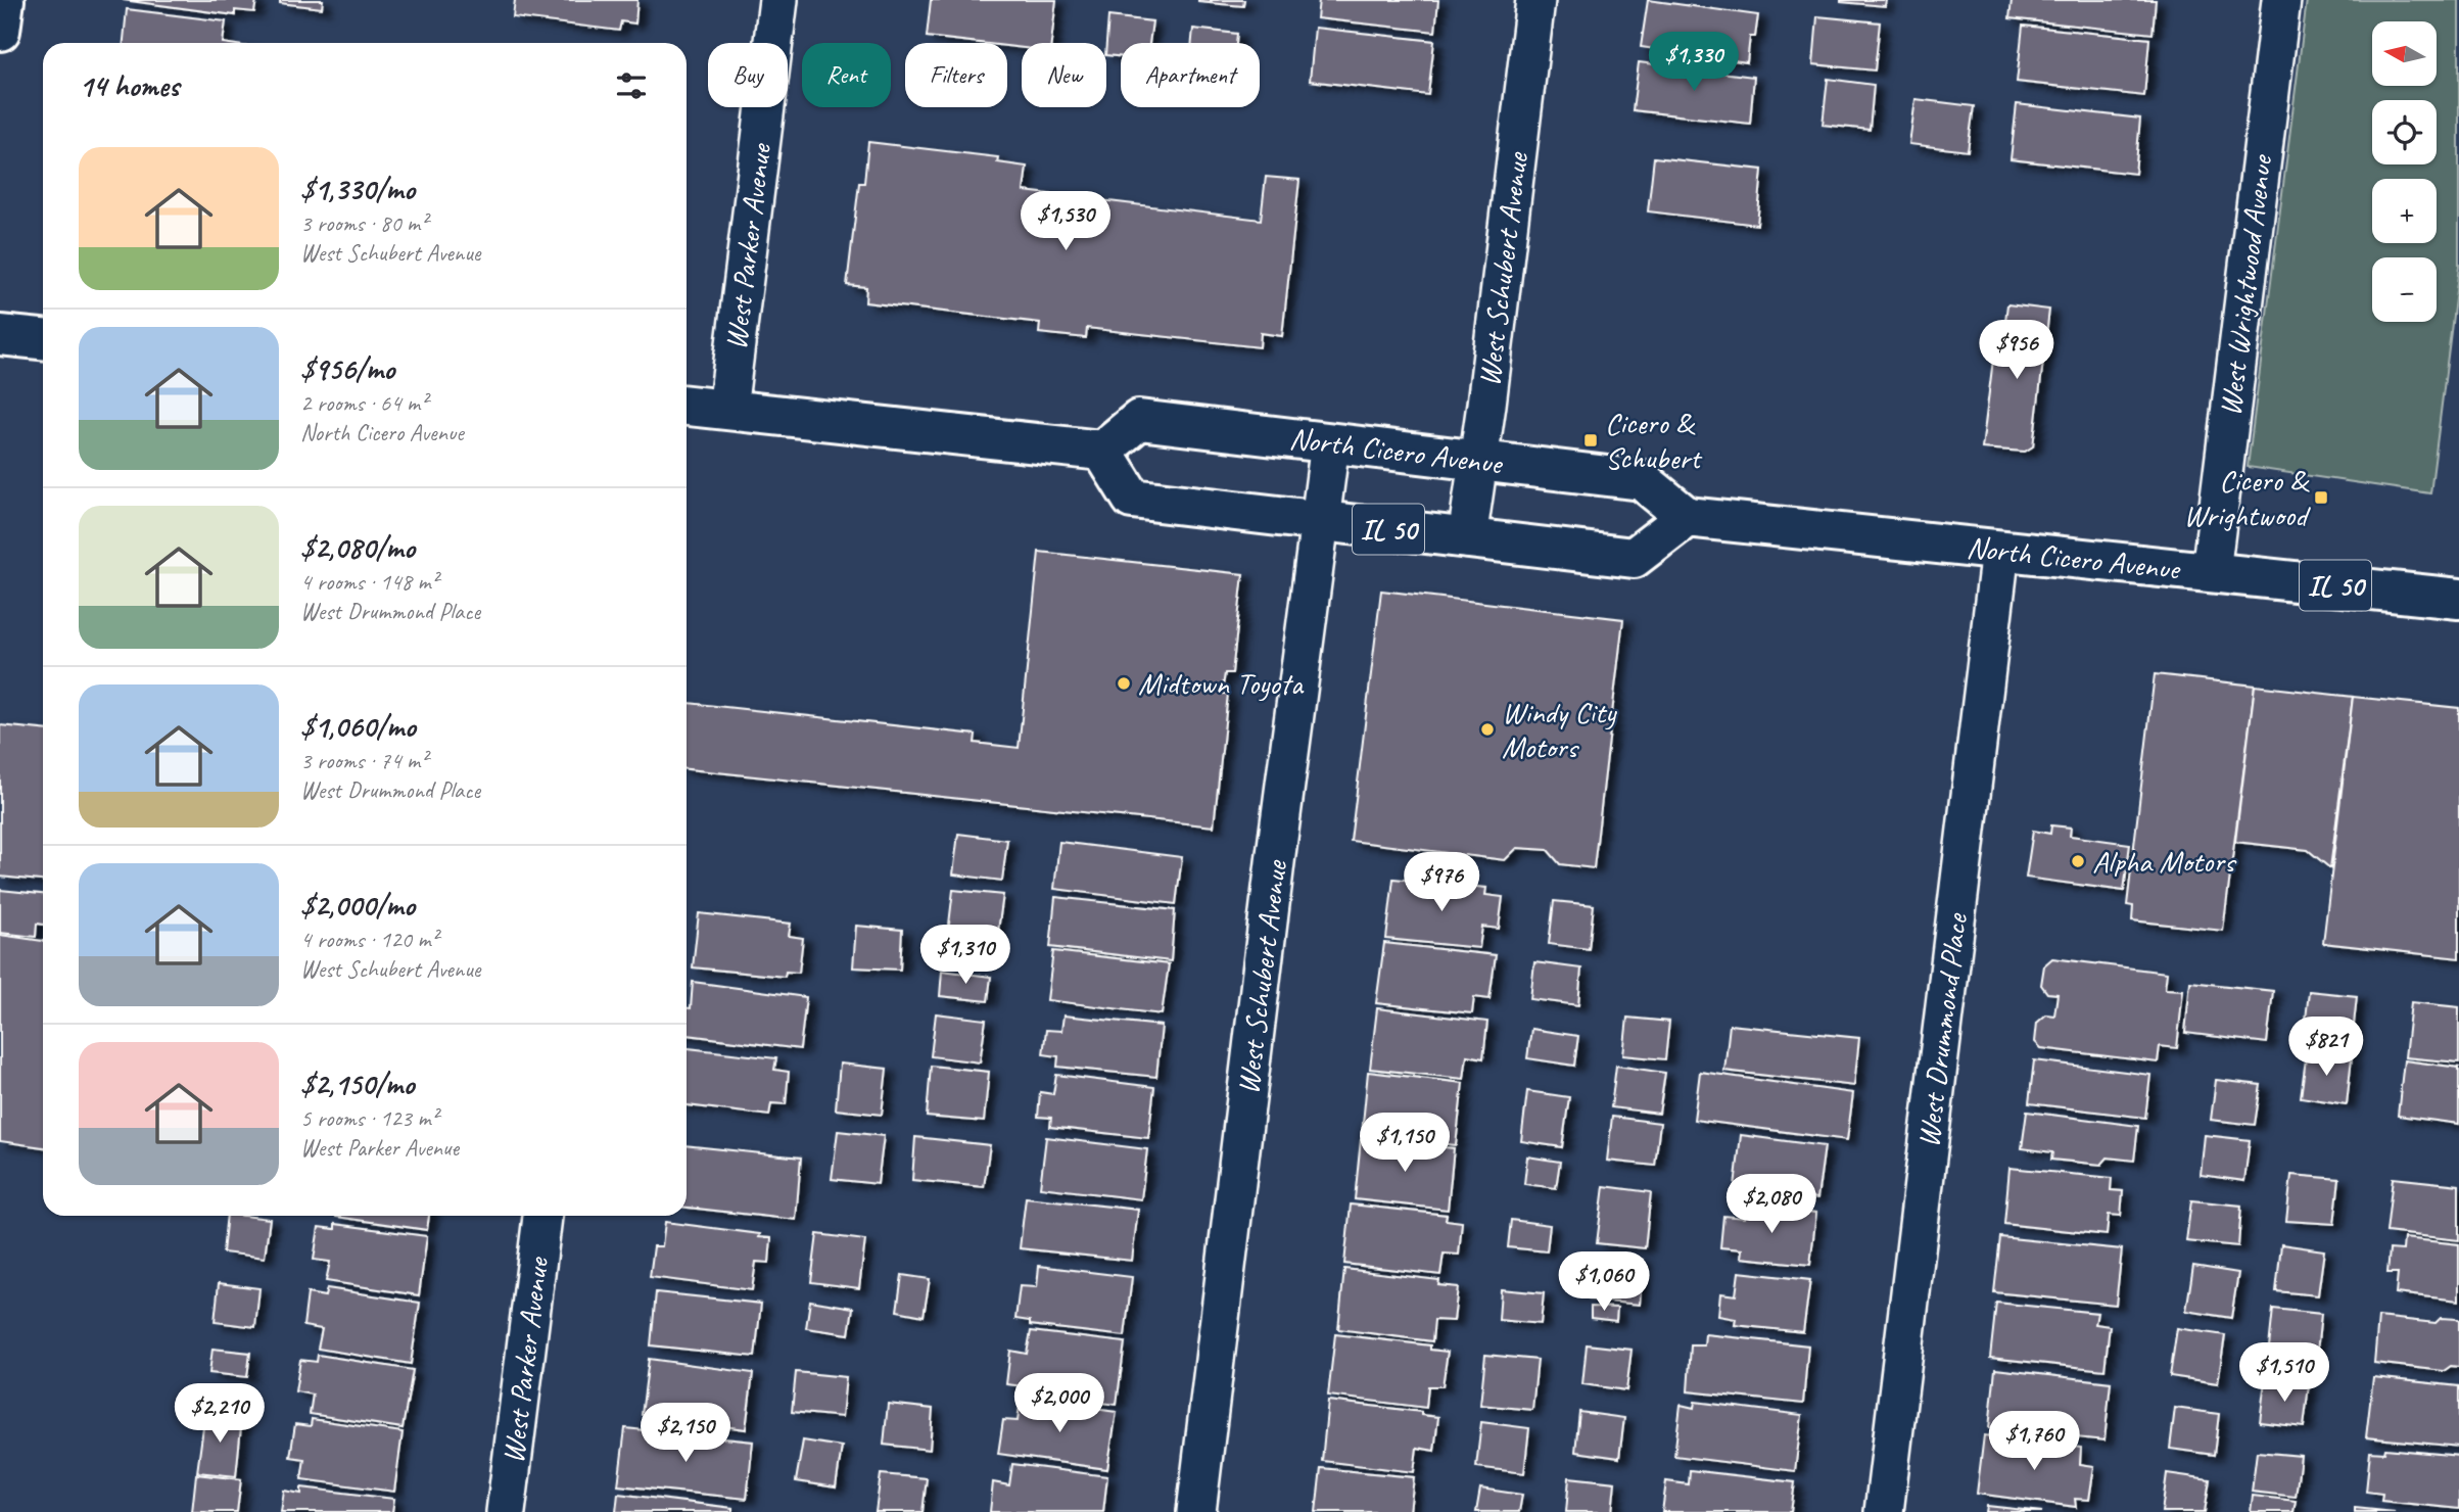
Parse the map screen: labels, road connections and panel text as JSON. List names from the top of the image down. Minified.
{"streets":{"main road":["North Cicero Avenue","IL 50"],"street":["West Parker Avenue","West Schubert Avenue","West Wrightwood Avenue","West Drummond Place"]},"crossings":[["West Schubert Avenue","North Cicero Avenue"],["West Schubert Avenue","IL 50"],["West Wrightwood Avenue","North Cicero Avenue"],["North Cicero Avenue","IL 50"],["North Cicero Avenue","West Drummond Place"]],"places":{"transit":["Cicero & Schubert","Cicero & Wrightwood"],"other":["Midtown Toyota","Windy City Motors","Alpha Motors"]},"north":"left","page":{"map_buttons":["+","−"],"price":["$1,330","$1,530","$956","$976","$1,310","$821","$1,150","$2,080","$1,060","$1,510","$2,000","$2,210","$2,150","$1,760"],"chip":["Buy","Rent","Filters","New","Apartment"],"heading":"14 homes","list":[{"name":"$1,330/mo","note":"3 rooms · 80 m² · West Schubert Avenue"},{"name":"$956/mo","note":"2 rooms · 64 m² · North Cicero Avenue"},{"name":"$2,080/mo","note":"4 rooms · 148 m² · West Drummond Place"},{"name":"$1,060/mo","note":"3 rooms · 74 m² · West Drummond Place"},{"name":"$2,000/mo","note":"4 rooms · 120 m² · West Schubert Avenue"},{"name":"$2,150/mo","note":"5 rooms · 123 m² · West Parker Avenue"}]}}
